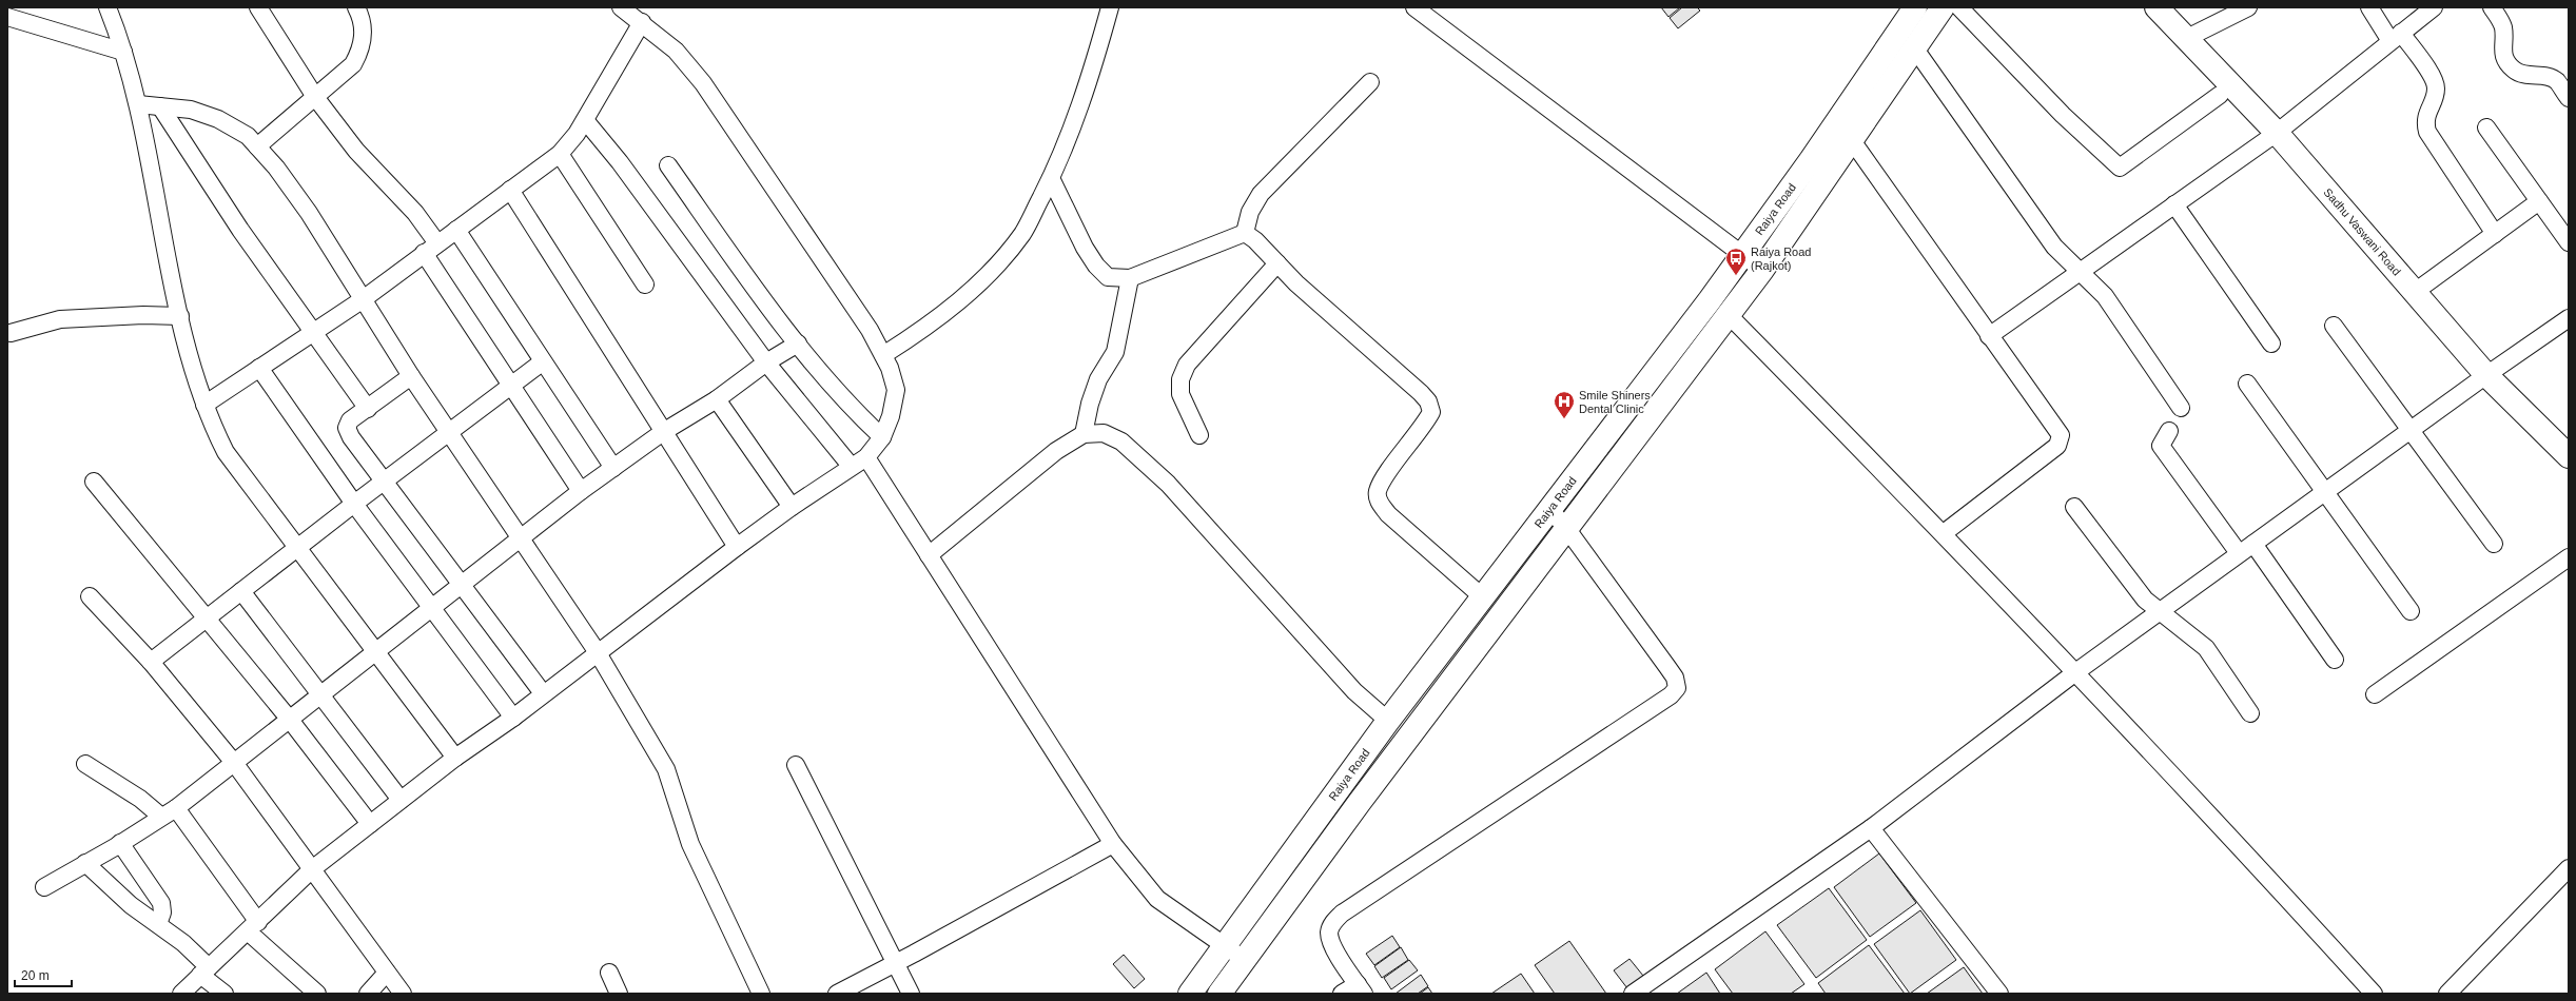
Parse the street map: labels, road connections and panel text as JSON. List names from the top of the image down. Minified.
{"streets":{"street":["Raiya Road","Sadhu Vaswani Road"]},"places":{"bus stop":["Raiya Road (Rajkot)"],"hospital":["Smile Shiners Dental Clinic"]},"scale_bar":"20 m"}
